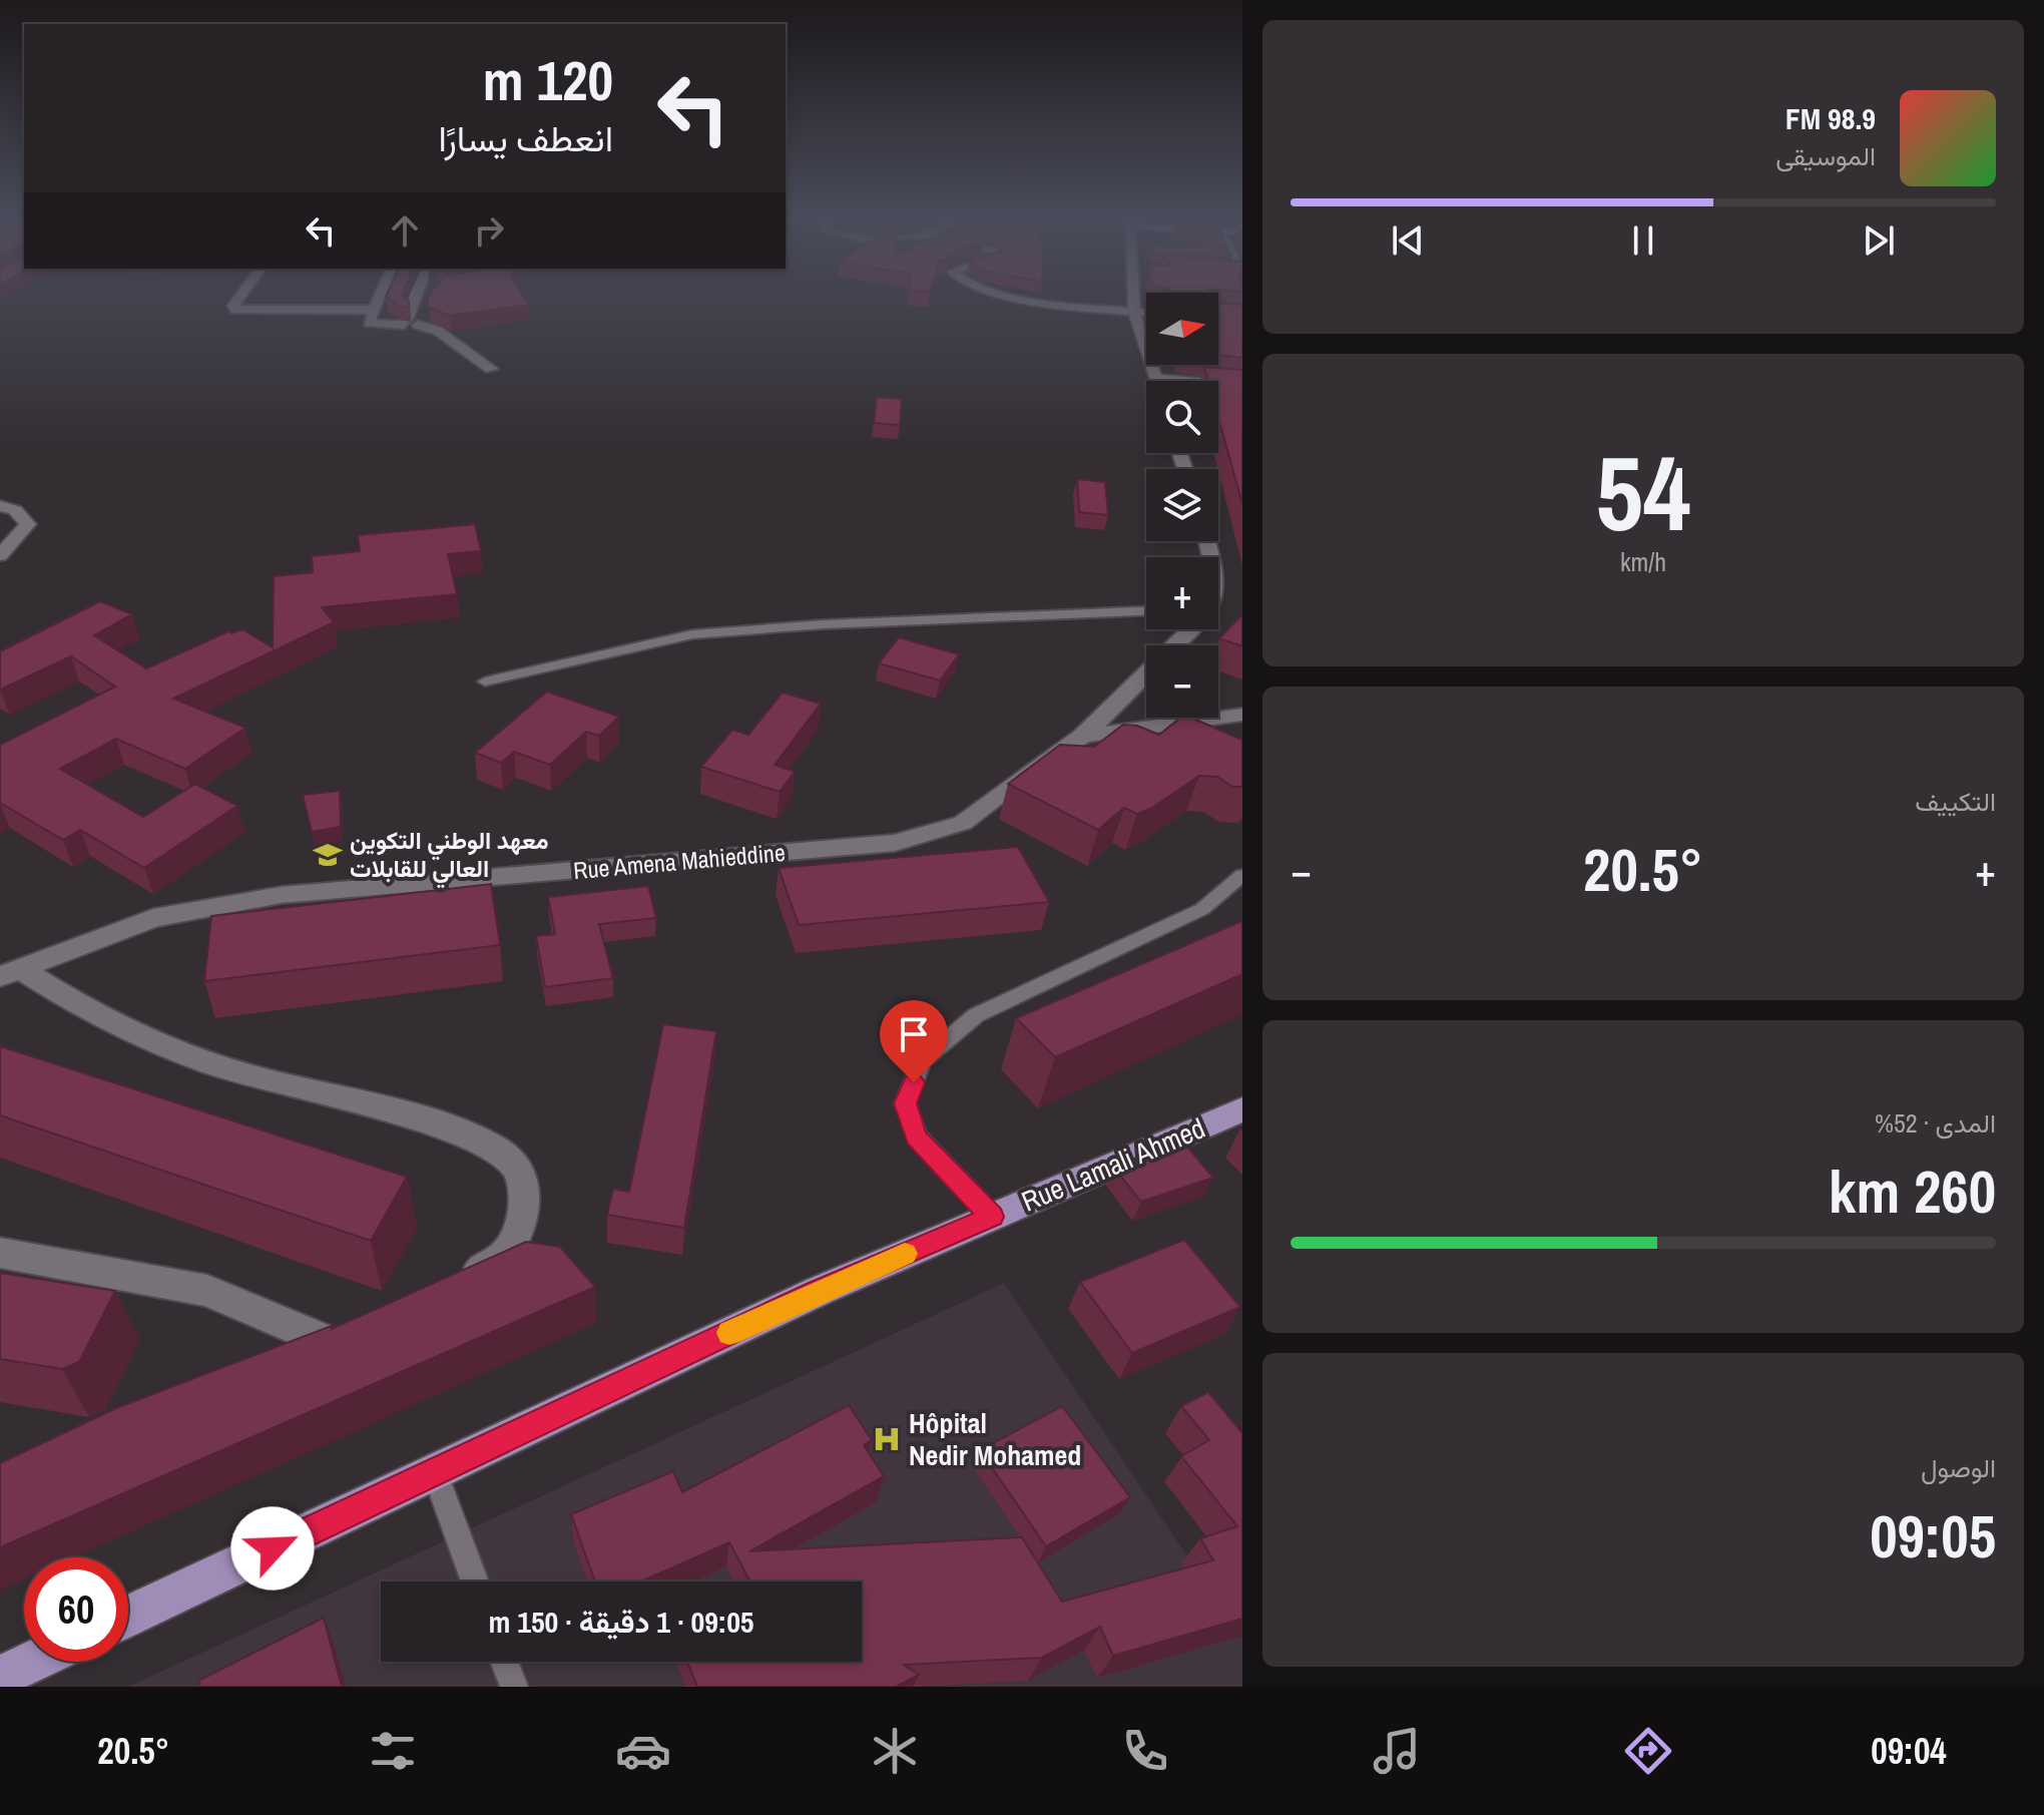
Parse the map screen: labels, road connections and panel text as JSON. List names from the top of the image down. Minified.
{"streets":{"main road":["Rue Lamali Ahmed"],"street":["Rue Amena Mahieddine"]},"places":{"school or university":["معهد الوطني التكوين العالي للقابلات"],"hospital":["Hôpital Nedir Mohamed"]},"north":"right","page":{"turn":["120 m","انعطف يسارًا"],"song":["98.9 FM","الموسيقى"],"map_buttons":["+","−"],"tile":[["54","km/h"],"التكييف",["المدى · 52%","260 km"],["الوصول","09:05"]],"heat":["−","20.5°","+"],"limit":"60","trip":"09:05 · 1 دقيقة · 150 m","tabs":["09:04","20.5°"]}}
